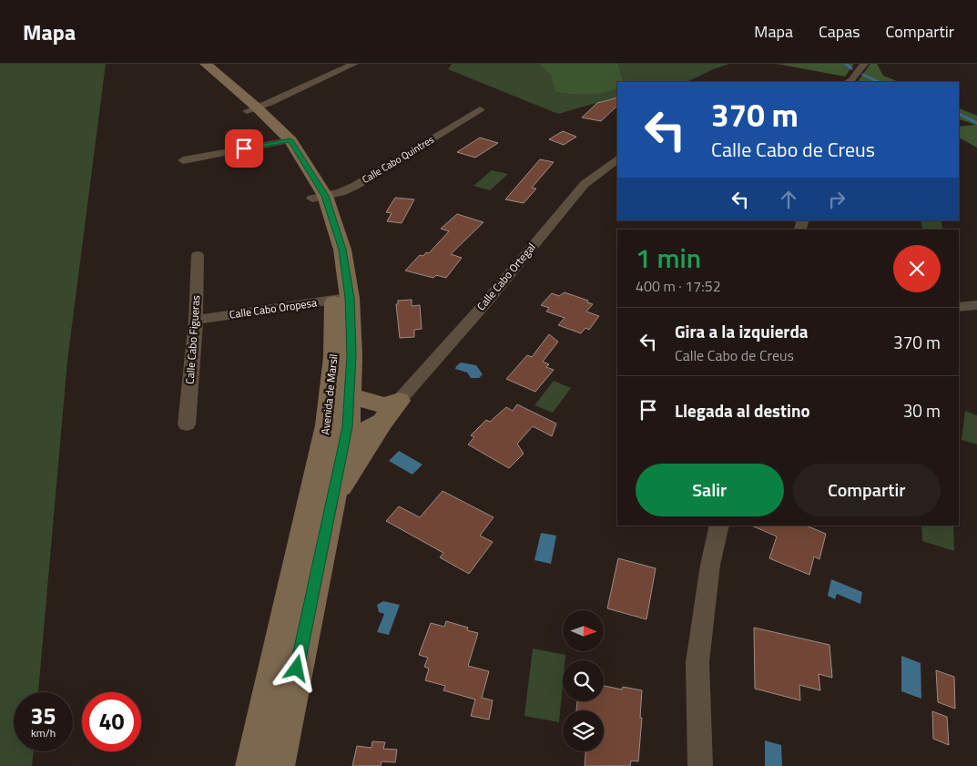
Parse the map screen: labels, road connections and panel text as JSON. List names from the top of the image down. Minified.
{"streets":{"street":["Calle Cabo Quintres","Calle Cabo Ortegal","Calle Cabo Oropesa","Calle Cabo Figueras","Avenida de Marsil"]},"crossings":[["Calle Cabo Quintres","Avenida de Marsil"],["Calle Cabo Oropesa","Calle Cabo Figueras"],["Calle Cabo Oropesa","Avenida de Marsil"]],"north":"right","page":{"header":"Mapa","nav":["Mapa","Capas","Compartir"],"turn":["370 m","Calle Cabo de Creus"],"heading":["1 min","400 m · 17:52"],"list":[{"name":"Gira a la izquierda","note":"Calle Cabo de Creus","value":"370 m"},{"name":"Llegada al destino","value":"30 m"}],"buttons":["Salir","Compartir"],"speed":"35 km/h","limit":"40"}}
